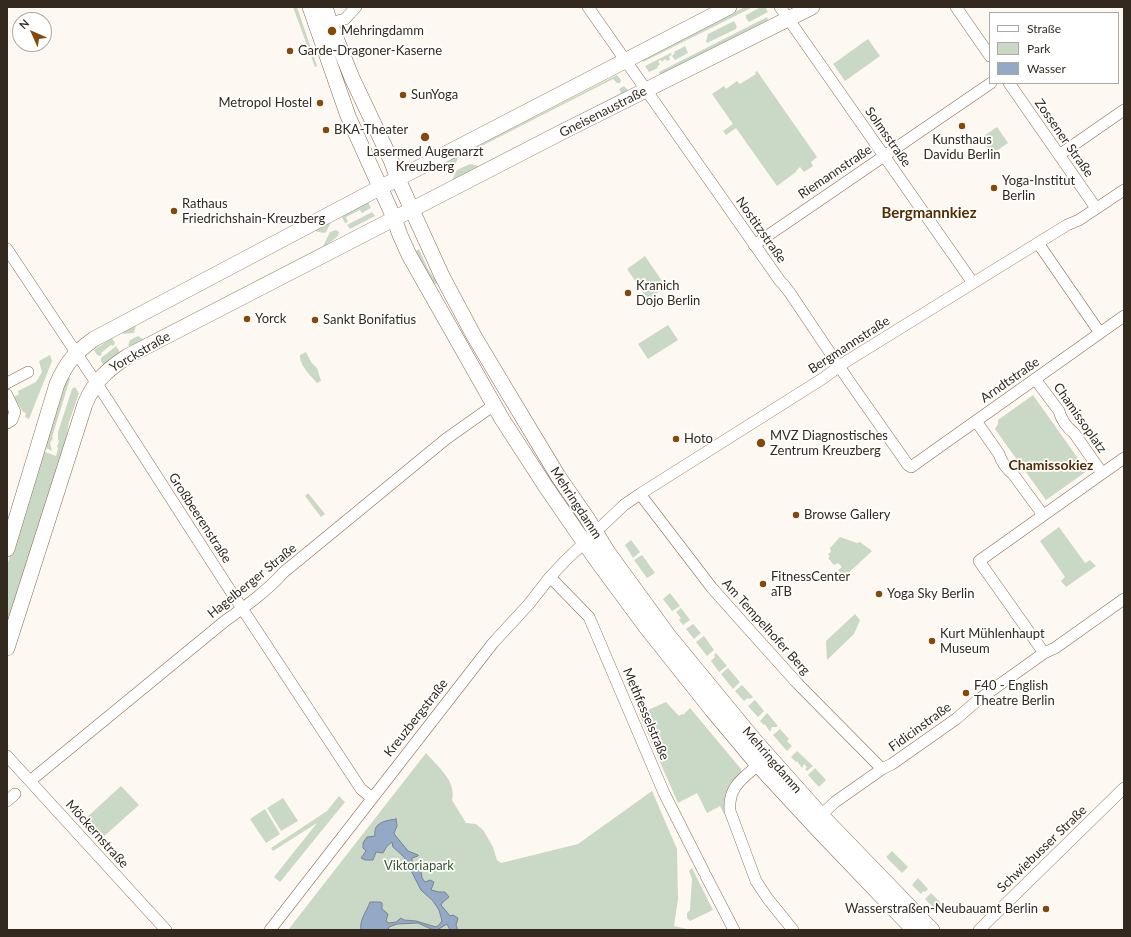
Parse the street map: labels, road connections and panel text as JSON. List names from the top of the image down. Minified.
{"streets":{"main road":["Gneisenaustraße","Yorckstraße","Mehringdamm"],"street":["Solmsstraße","Zossener Straße","Riemannstraße","Nostitzstraße","Bergmannstraße","Arndtstraße","Chamissoplatz","Großbeerenstraße","Hagelberger Straße","Am Tempelhofer Berg","Methfesselstraße","Kreuzbergstraße","Fidicinstraße","Möckernstraße","Schwiebusser Straße"]},"crossings":[["Gneisenaustraße","Solmsstraße"],["Gneisenaustraße","Nostitzstraße"],["Gneisenaustraße","Yorckstraße"],["Gneisenaustraße","Mehringdamm"],["Solmsstraße","Riemannstraße"],["Solmsstraße","Bergmannstraße"],["Zossener Straße","Bergmannstraße"],["Riemannstraße","Nostitzstraße"],["Nostitzstraße","Bergmannstraße"],["Nostitzstraße","Arndtstraße"],["Bergmannstraße","Mehringdamm"],["Bergmannstraße","Am Tempelhofer Berg"],["Bergmannstraße","Kreuzbergstraße"],["Yorckstraße","Mehringdamm"],["Yorckstraße","Großbeerenstraße"],["Arndtstraße","Chamissoplatz"],["Mehringdamm","Hagelberger Straße"],["Mehringdamm","Kreuzbergstraße"],["Mehringdamm","Fidicinstraße"],["Großbeerenstraße","Hagelberger Straße"],["Großbeerenstraße","Kreuzbergstraße"],["Hagelberger Straße","Möckernstraße"],["Am Tempelhofer Berg","Fidicinstraße"],["Methfesselstraße","Kreuzbergstraße"]],"districts":["Bergmannkiez","Chamissokiez"],"parks":["Viktoriapark"],"places":["Mehringdamm","Garde-Dragoner-Kaserne","SunYoga","Metropol Hostel","Kunsthaus Davidu Berlin","BKA-Theater","Lasermed Augenarzt Kreuzberg","Yoga-Institut Berlin","Rathaus Friedrichshain-Kreuzberg","Kranich Dojo Berlin","Yorck","Sankt Bonifatius","Hoto","MVZ Diagnostisches Zentrum Kreuzberg","Browse Gallery","FitnessCenter aTB","Yoga Sky Berlin","Kurt Mühlenhaupt Museum","F40 - English Theatre Berlin","Wasserstraßen-Neubauamt Berlin"],"legend":["Straße","Park","Wasser"],"north":"top left"}
